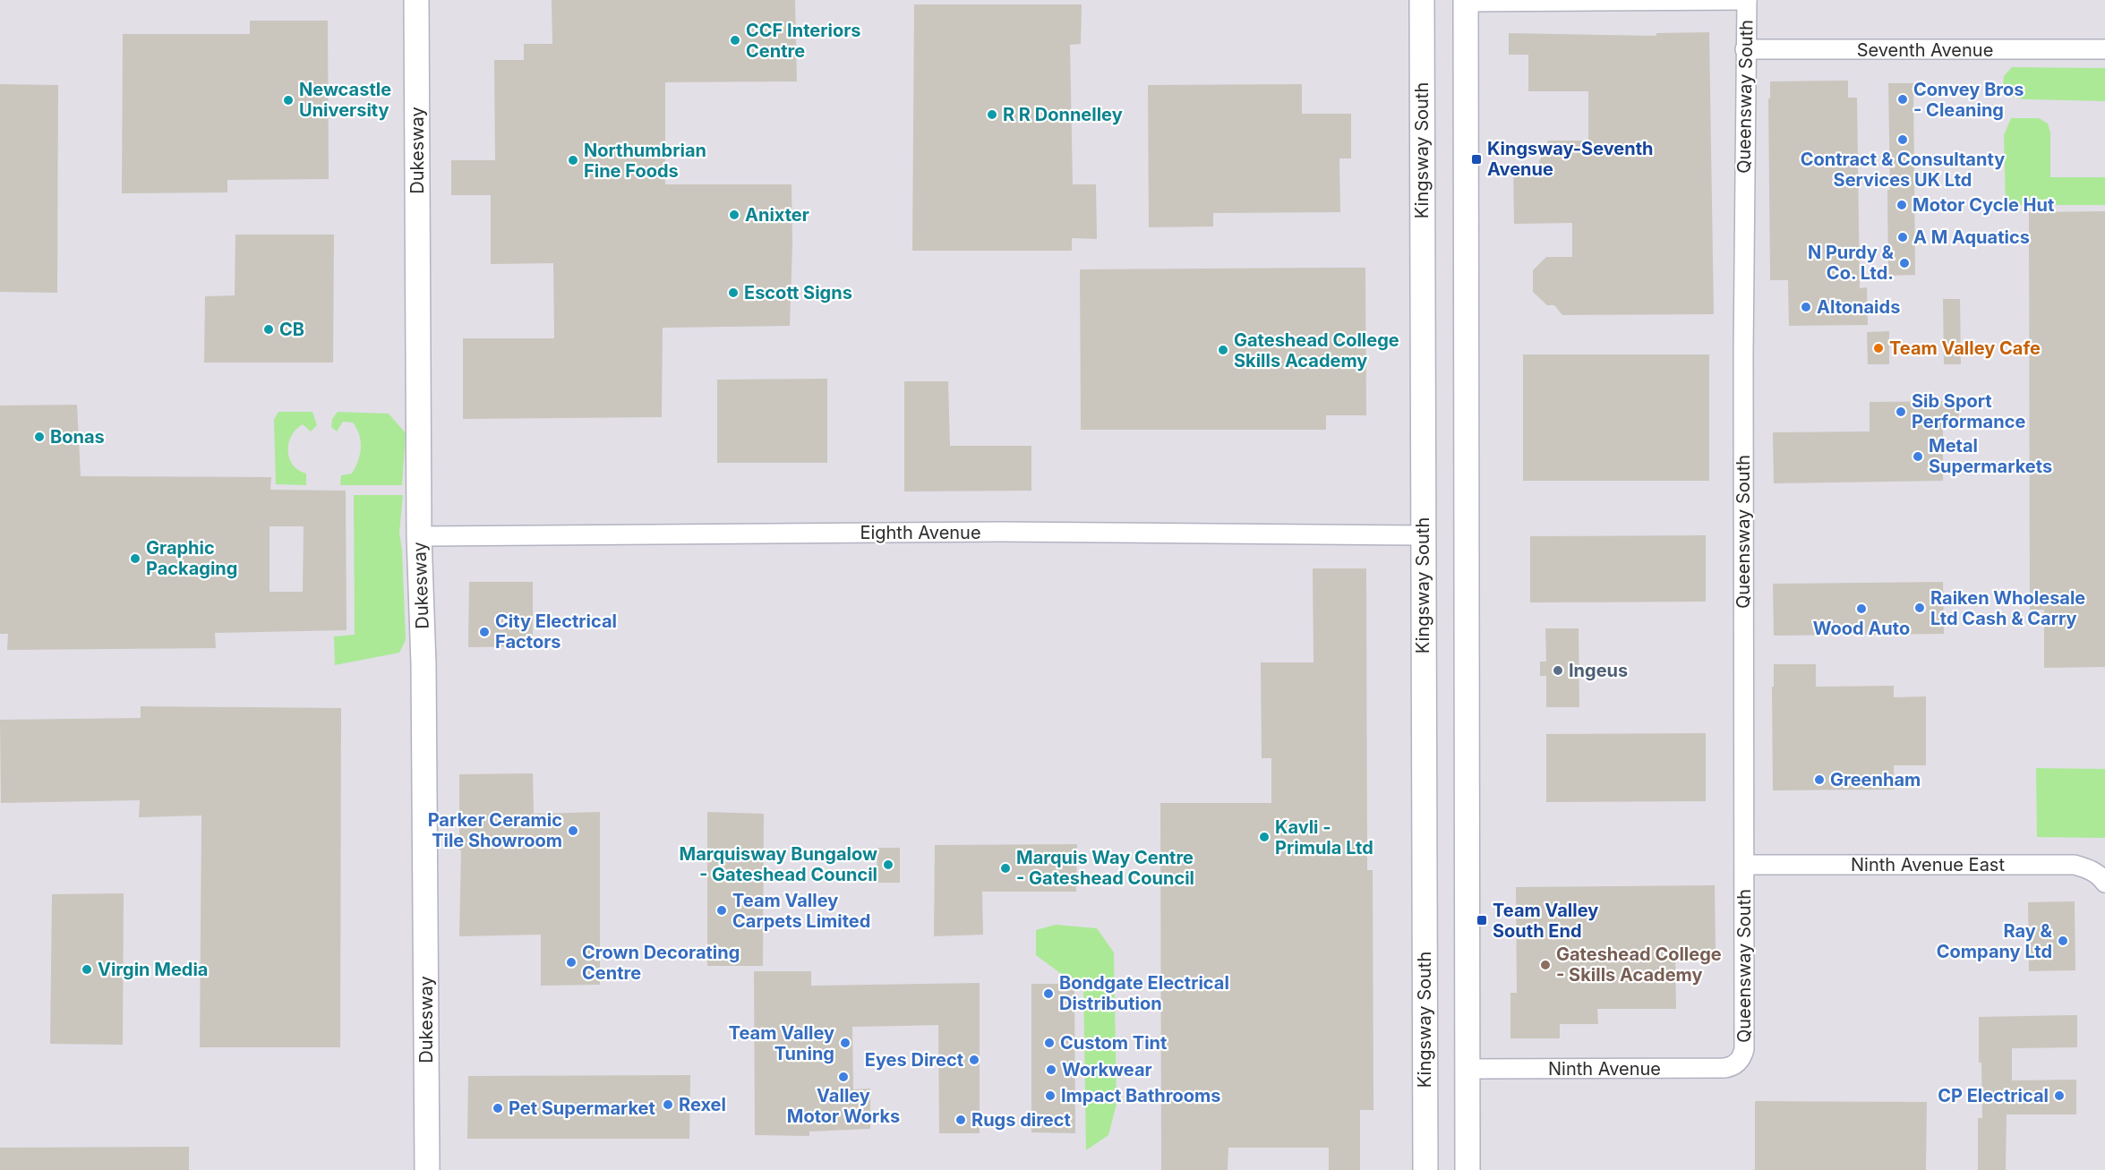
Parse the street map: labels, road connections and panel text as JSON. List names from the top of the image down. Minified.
{"streets":{"street":["Seventh Avenue","Queensway South","Dukesway","Kingsway South","Eighth Avenue","Ninth Avenue East","Ninth Avenue"]},"crossings":[["Seventh Avenue","Queensway South"],["Queensway South","Ninth Avenue East"],["Queensway South","Ninth Avenue"],["Dukesway","Eighth Avenue"],["Kingsway South","Eighth Avenue"]],"places":{"other":["CCF Interiors Centre","Convey Bros - Cleaning","Newcastle University","R R Donnelley","Contract & Consultanty Services UK Ltd","Northumbrian Fine Foods","Motor Cycle Hut","Anixter","A M Aquatics","N Purdy & Co. Ltd.","Escott Signs","Altonaids","CB","Team Valley Cafe","Gateshead College Skills Academy","Sib Sport Performance","Bonas","Metal Supermarkets","Graphic Packaging","Raiken Wholesale Ltd Cash & Carry","Wood Auto","City Electrical Factors","Ingeus","Greenham","Parker Ceramic Tile Showroom","Kavli - Primula Ltd","Marquisway Bungalow - Gateshead Council","Marquis Way Centre - Gateshead Council","Team Valley Carpets Limited","Ray & Company Ltd","Crown Decorating Centre","Gateshead College - Skills Academy","Virgin Media","Bondgate Electrical Distribution","Team Valley Tuning","Custom Tint","Eyes Direct","Workwear","Valley Motor Works","Impact Bathrooms","CP Electrical","Rexel","Pet Supermarket","Rugs direct"],"transit":["Kingsway-Seventh Avenue","Team Valley South End"]}}
